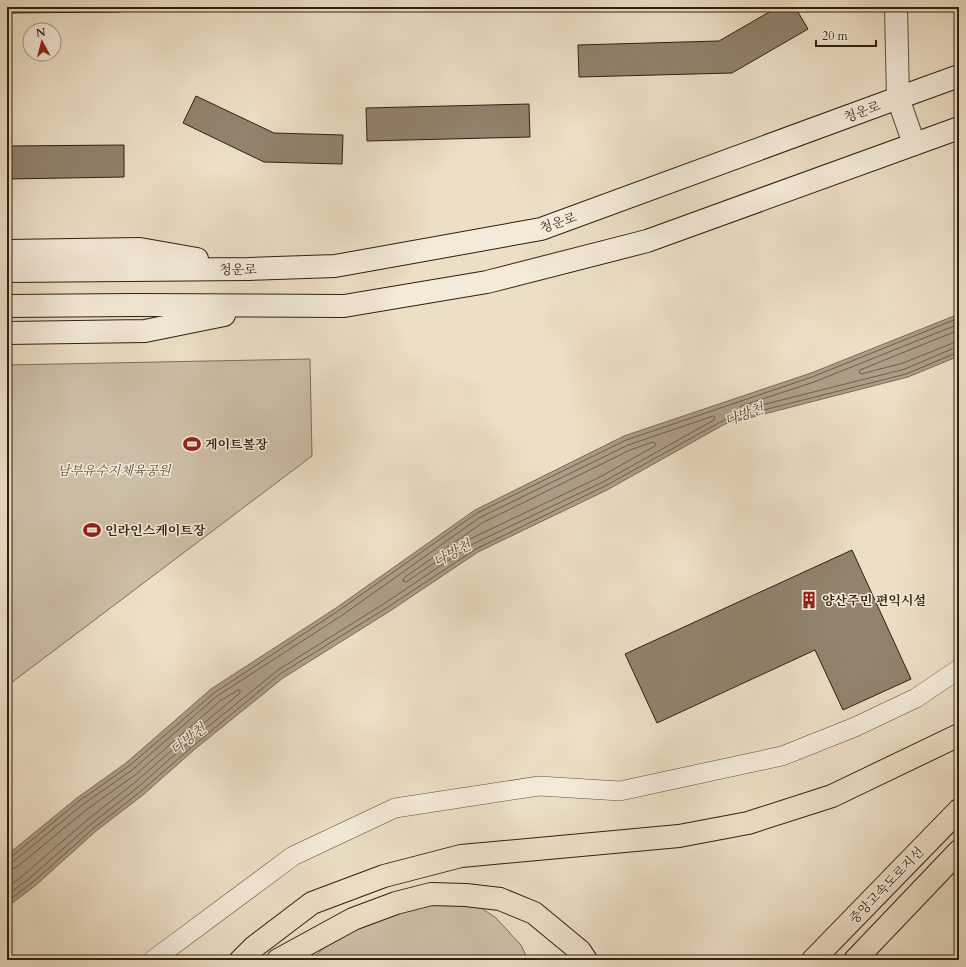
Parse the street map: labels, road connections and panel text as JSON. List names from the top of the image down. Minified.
{"streets":{"highway":["중앙고속도로지선"],"main road":["청운로"]},"water":["다방천"],"parks":["남부유수지체육공원"],"places":{"sports":["게이트볼장","인라인스케이트장"],"building":["양산주민 편익시설"]},"scale_bar":"20 m","north":"top"}
